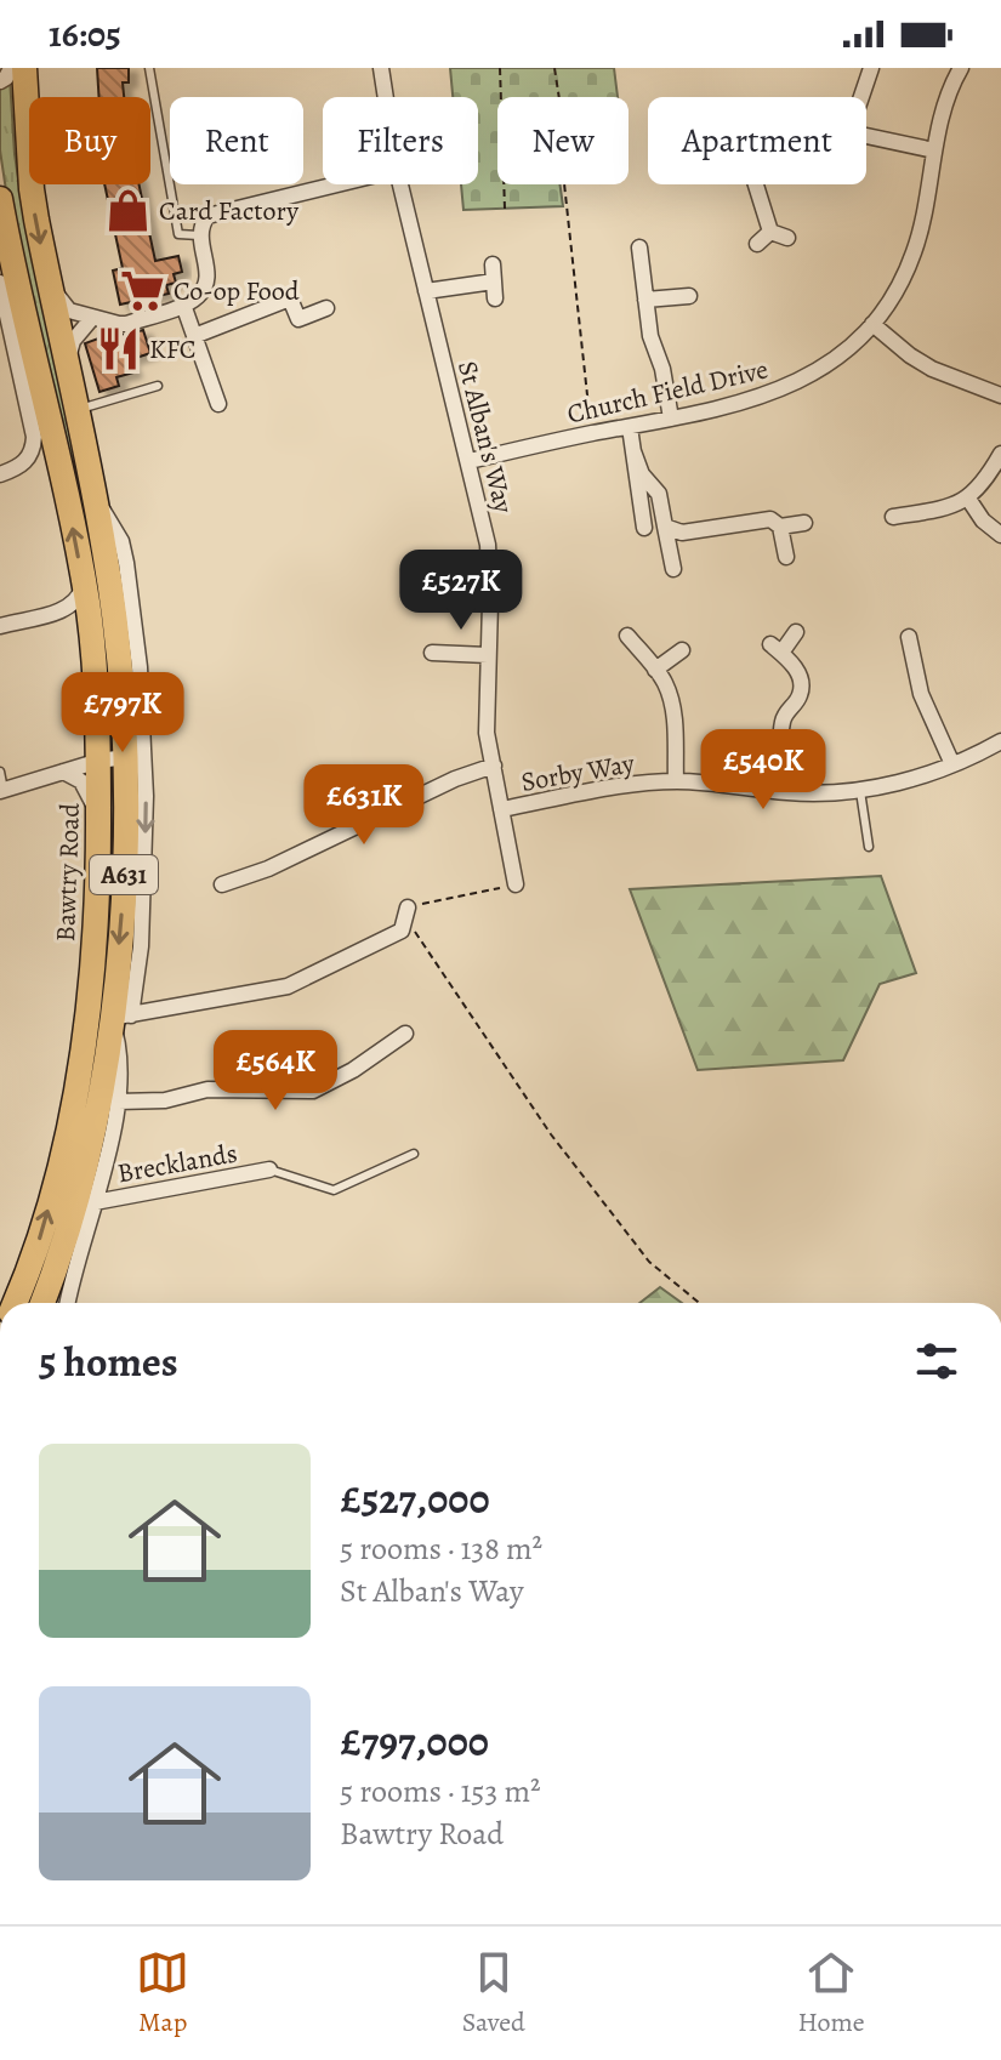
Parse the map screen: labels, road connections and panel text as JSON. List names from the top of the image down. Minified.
{"streets":{"main road":["Bawtry Road","A631"],"street":["Church Field Drive","St Alban's Way","Sorby Way","Brecklands"]},"crossings":[["Church Field Drive","St Alban's Way"],["St Alban's Way","Sorby Way"],["Bawtry Road","Brecklands"]],"places":{"shop":["Card Factory"],"supermarket":["Co-op Food"],"restaurant":["KFC"]},"page":{"status":"16:05","chip":["Buy","Rent","Filters","New","Apartment"],"price":["£527K","£797K","£540K","£631K","£564K"],"heading":"5 homes","list":[{"name":"£527,000","note":"5 rooms · 138 m² · St Alban's Way"},{"name":"£797,000","note":"5 rooms · 153 m² · Bawtry Road"}],"tabs":["Map","Saved","Home"]}}
